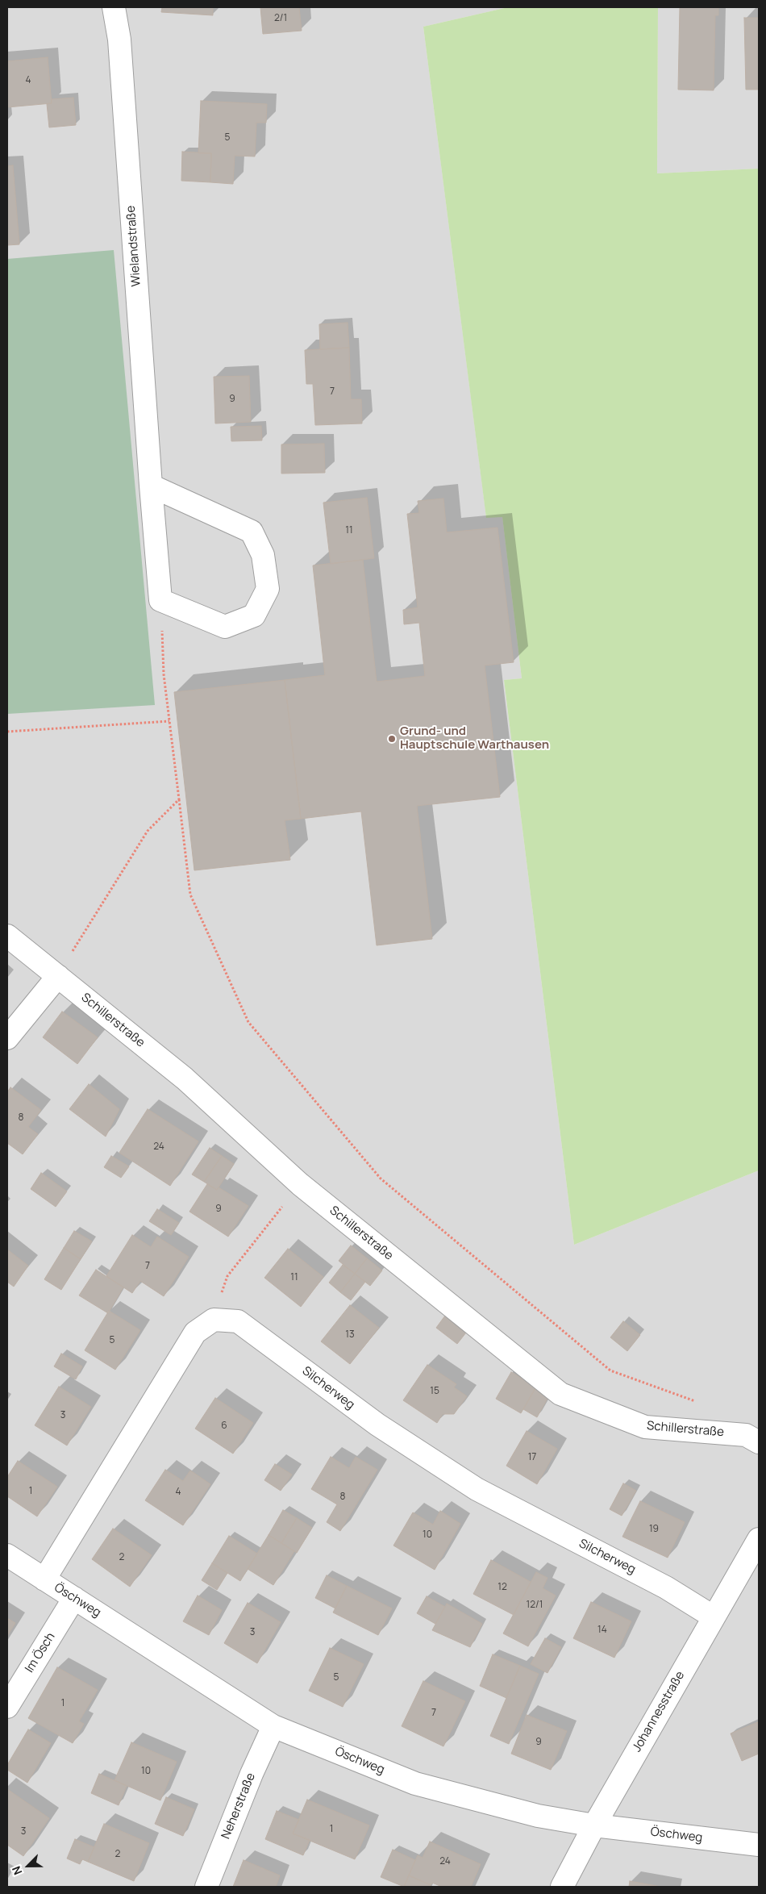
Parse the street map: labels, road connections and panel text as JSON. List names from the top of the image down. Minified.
{"streets":{"street":["Wielandstraße","Schillerstraße","Silcherweg","Öschweg","Im Ösch","Johannesstraße","Neherstraße"]},"crossings":[["Silcherweg","Johannesstraße"],["Öschweg","Im Ösch"],["Öschweg","Johannesstraße"],["Öschweg","Neherstraße"]],"places":["Grund- und Hauptschule Warthausen"],"house_numbers":["2/1","4","5","7","9","11","8","24","9","7","11","13","5","15","3","6","17","1","4","8","19","10","2","12","12/1","14","3","5","1","7","9","10","1","3","2","24"],"north":"bottom left"}
